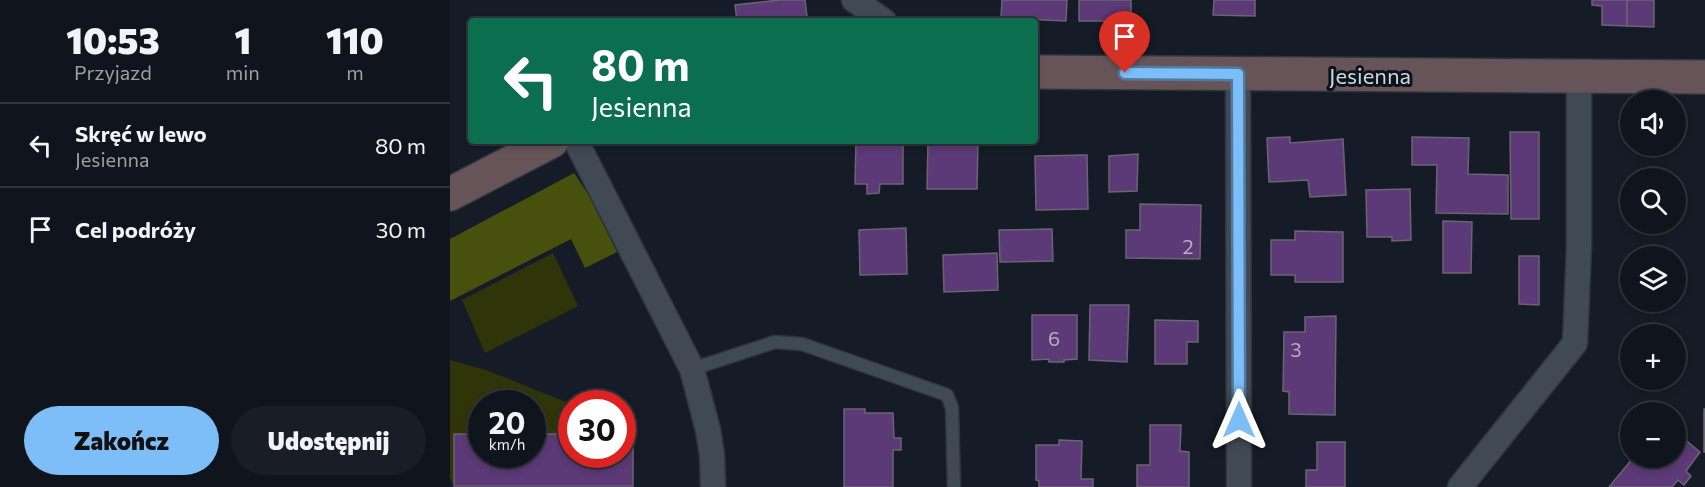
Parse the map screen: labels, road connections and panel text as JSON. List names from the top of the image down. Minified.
{"streets":{"street":["Jesienna"]},"house_numbers":["2","6","3"],"page":{"eta":["10:53","Przyjazd","1","min","110","m"],"turn":["80 m","Jesienna"],"map_buttons":["+","−"],"list":[{"name":"Skręć w lewo","note":"Jesienna","value":"80 m"},{"name":"Cel podróży","value":"30 m"}],"speed":"20 km/h","limit":"30","buttons":["Zakończ","Udostępnij"]}}
